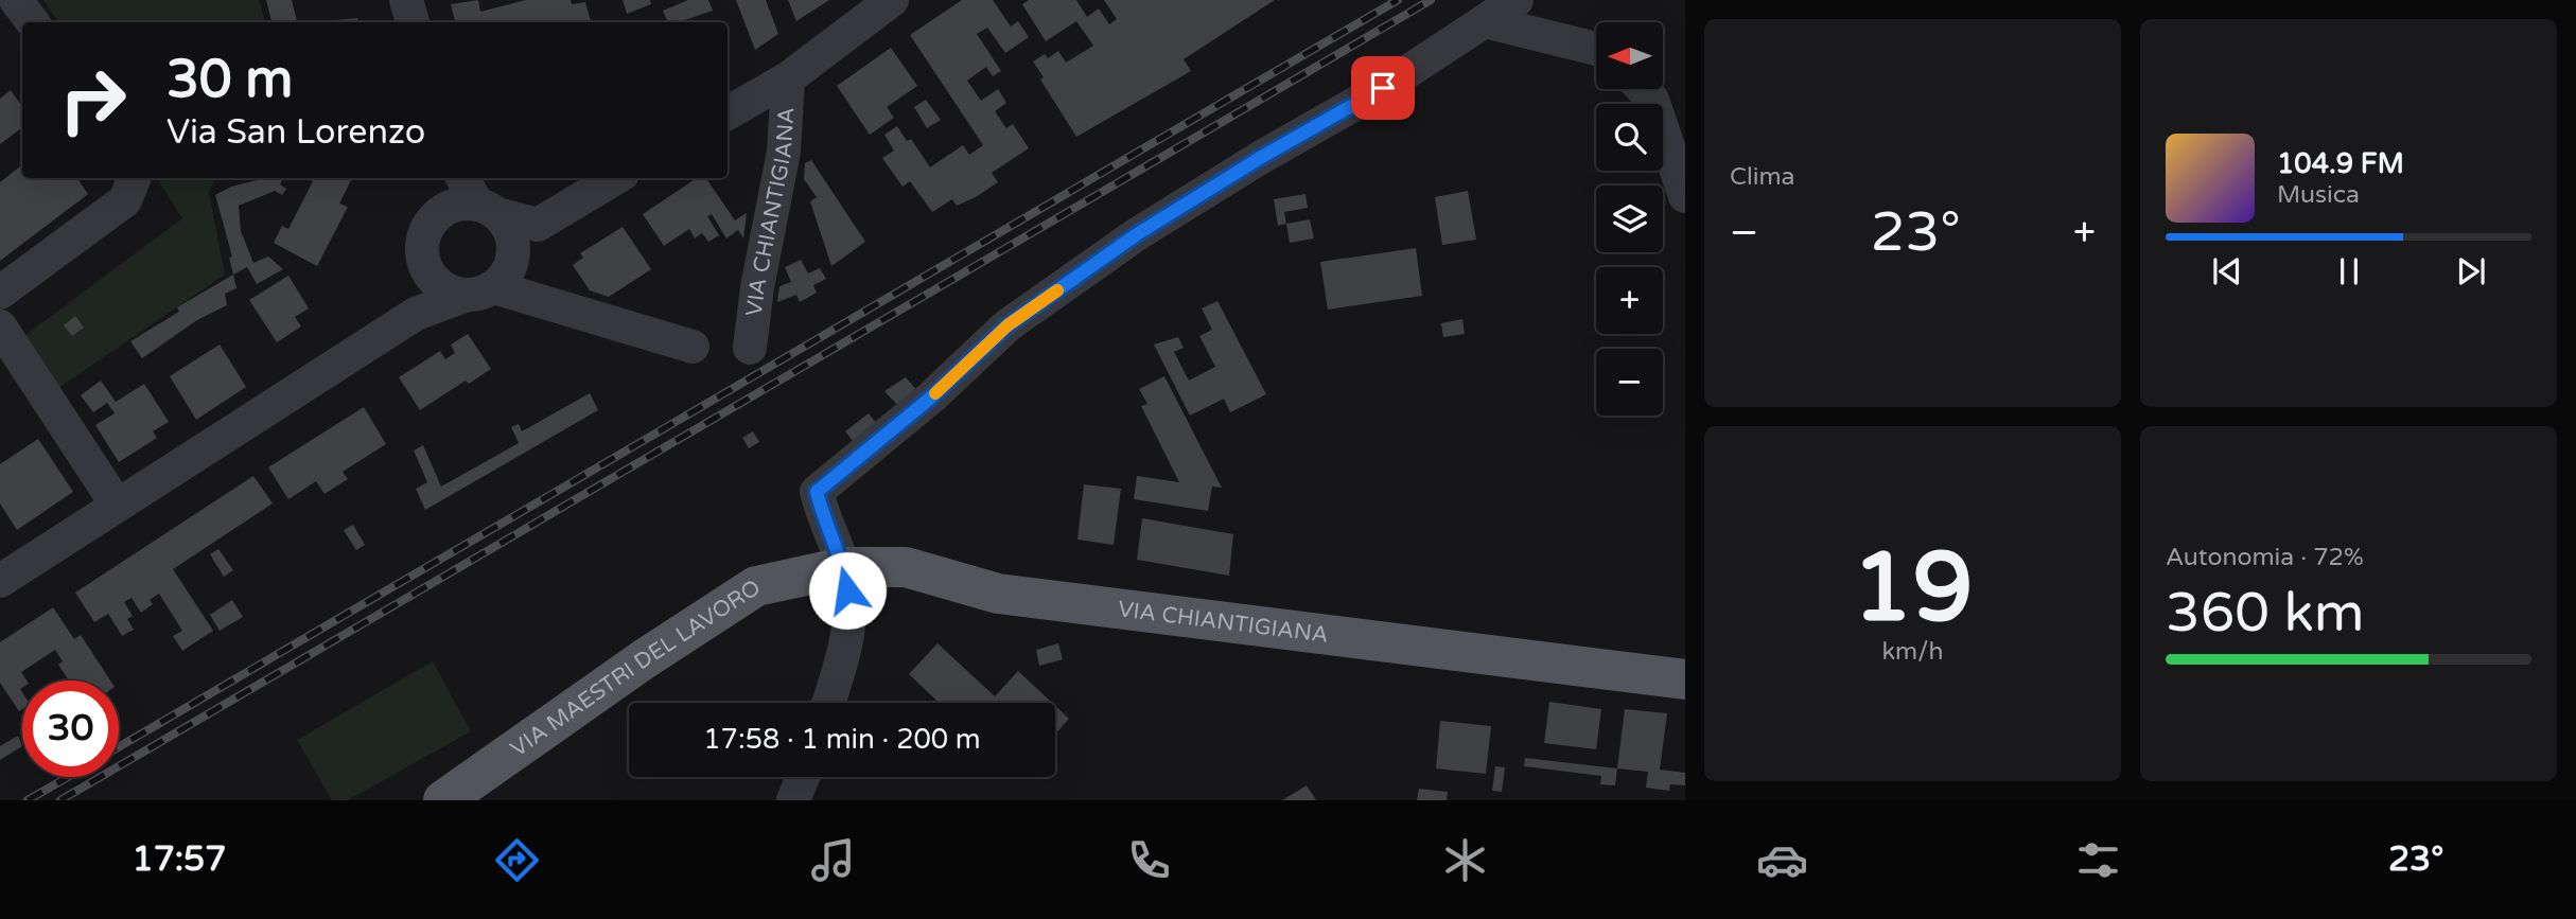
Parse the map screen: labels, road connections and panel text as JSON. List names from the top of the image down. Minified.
{"streets":{"main road":["VIA CHIANTIGIANA","VIA MAESTRI DEL LAVORO"]},"crossings":[["VIA CHIANTIGIANA","VIA MAESTRI DEL LAVORO"]],"north":"left","page":{"tile":["Clima",["19","km/h"],["Autonomia · 72%","360 km"]],"map_buttons":["+","−"],"turn":["30 m","Via San Lorenzo"],"song":["104.9 FM","Musica"],"heat":["−","23°","+"],"limit":"30","trip":"17:58 · 1 min · 200 m","tabs":["17:57","23°"]}}
